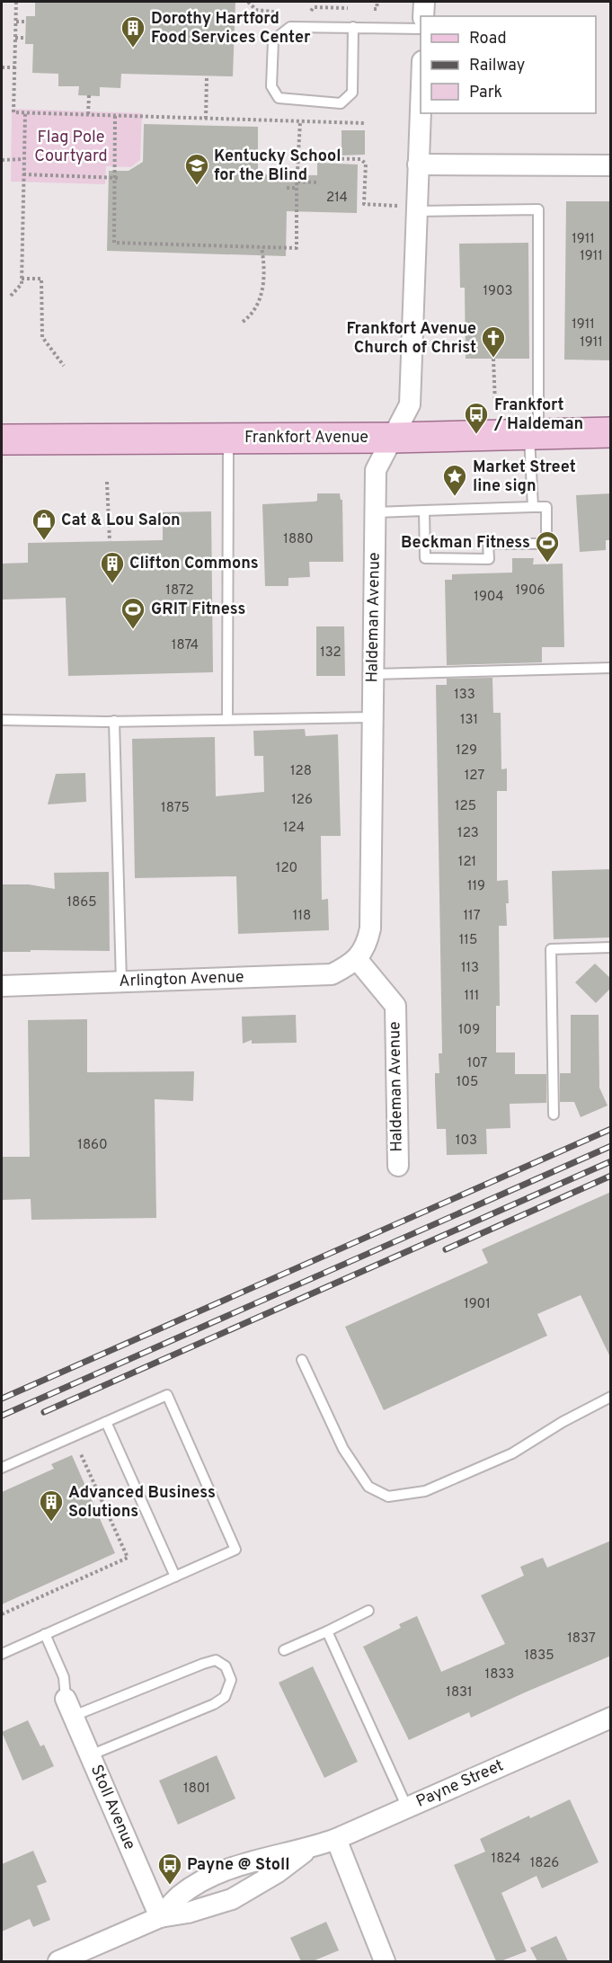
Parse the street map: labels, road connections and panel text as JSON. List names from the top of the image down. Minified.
{"streets":{"main road":["Frankfort Avenue"],"street":["Haldeman Avenue","Arlington Avenue","Payne Street","Stoll Avenue"]},"crossings":[["Frankfort Avenue","Haldeman Avenue"],["Haldeman Avenue","Arlington Avenue"],["Payne Street","Stoll Avenue"]],"parks":["Flag Pole Courtyard"],"places":{"building":["Dorothy Hartford Food Services Center","Clifton Commons","Advanced Business Solutions"],"school or university":["Kentucky School for the Blind"],"church":["Frankfort Avenue Church of Christ"],"bus stop":["Frankfort / Haldeman","Payne @ Stoll"],"place":["Market Street line sign"],"shop":["Cat & Lou Salon"],"sports":["Beckman Fitness","GRIT Fitness"]},"house_numbers":["214","1911","1911","1903","1911","1911","1880","1872","1906","1904","1874","132","133","131","129","128","127","126","125","1875","124","123","121","120","119","1865","118","117","115","113","111","109","107","105","103","1860","1901","1837","1835","1833","1831","1801","1824","1826"],"legend":["Road","Railway","Park"]}
